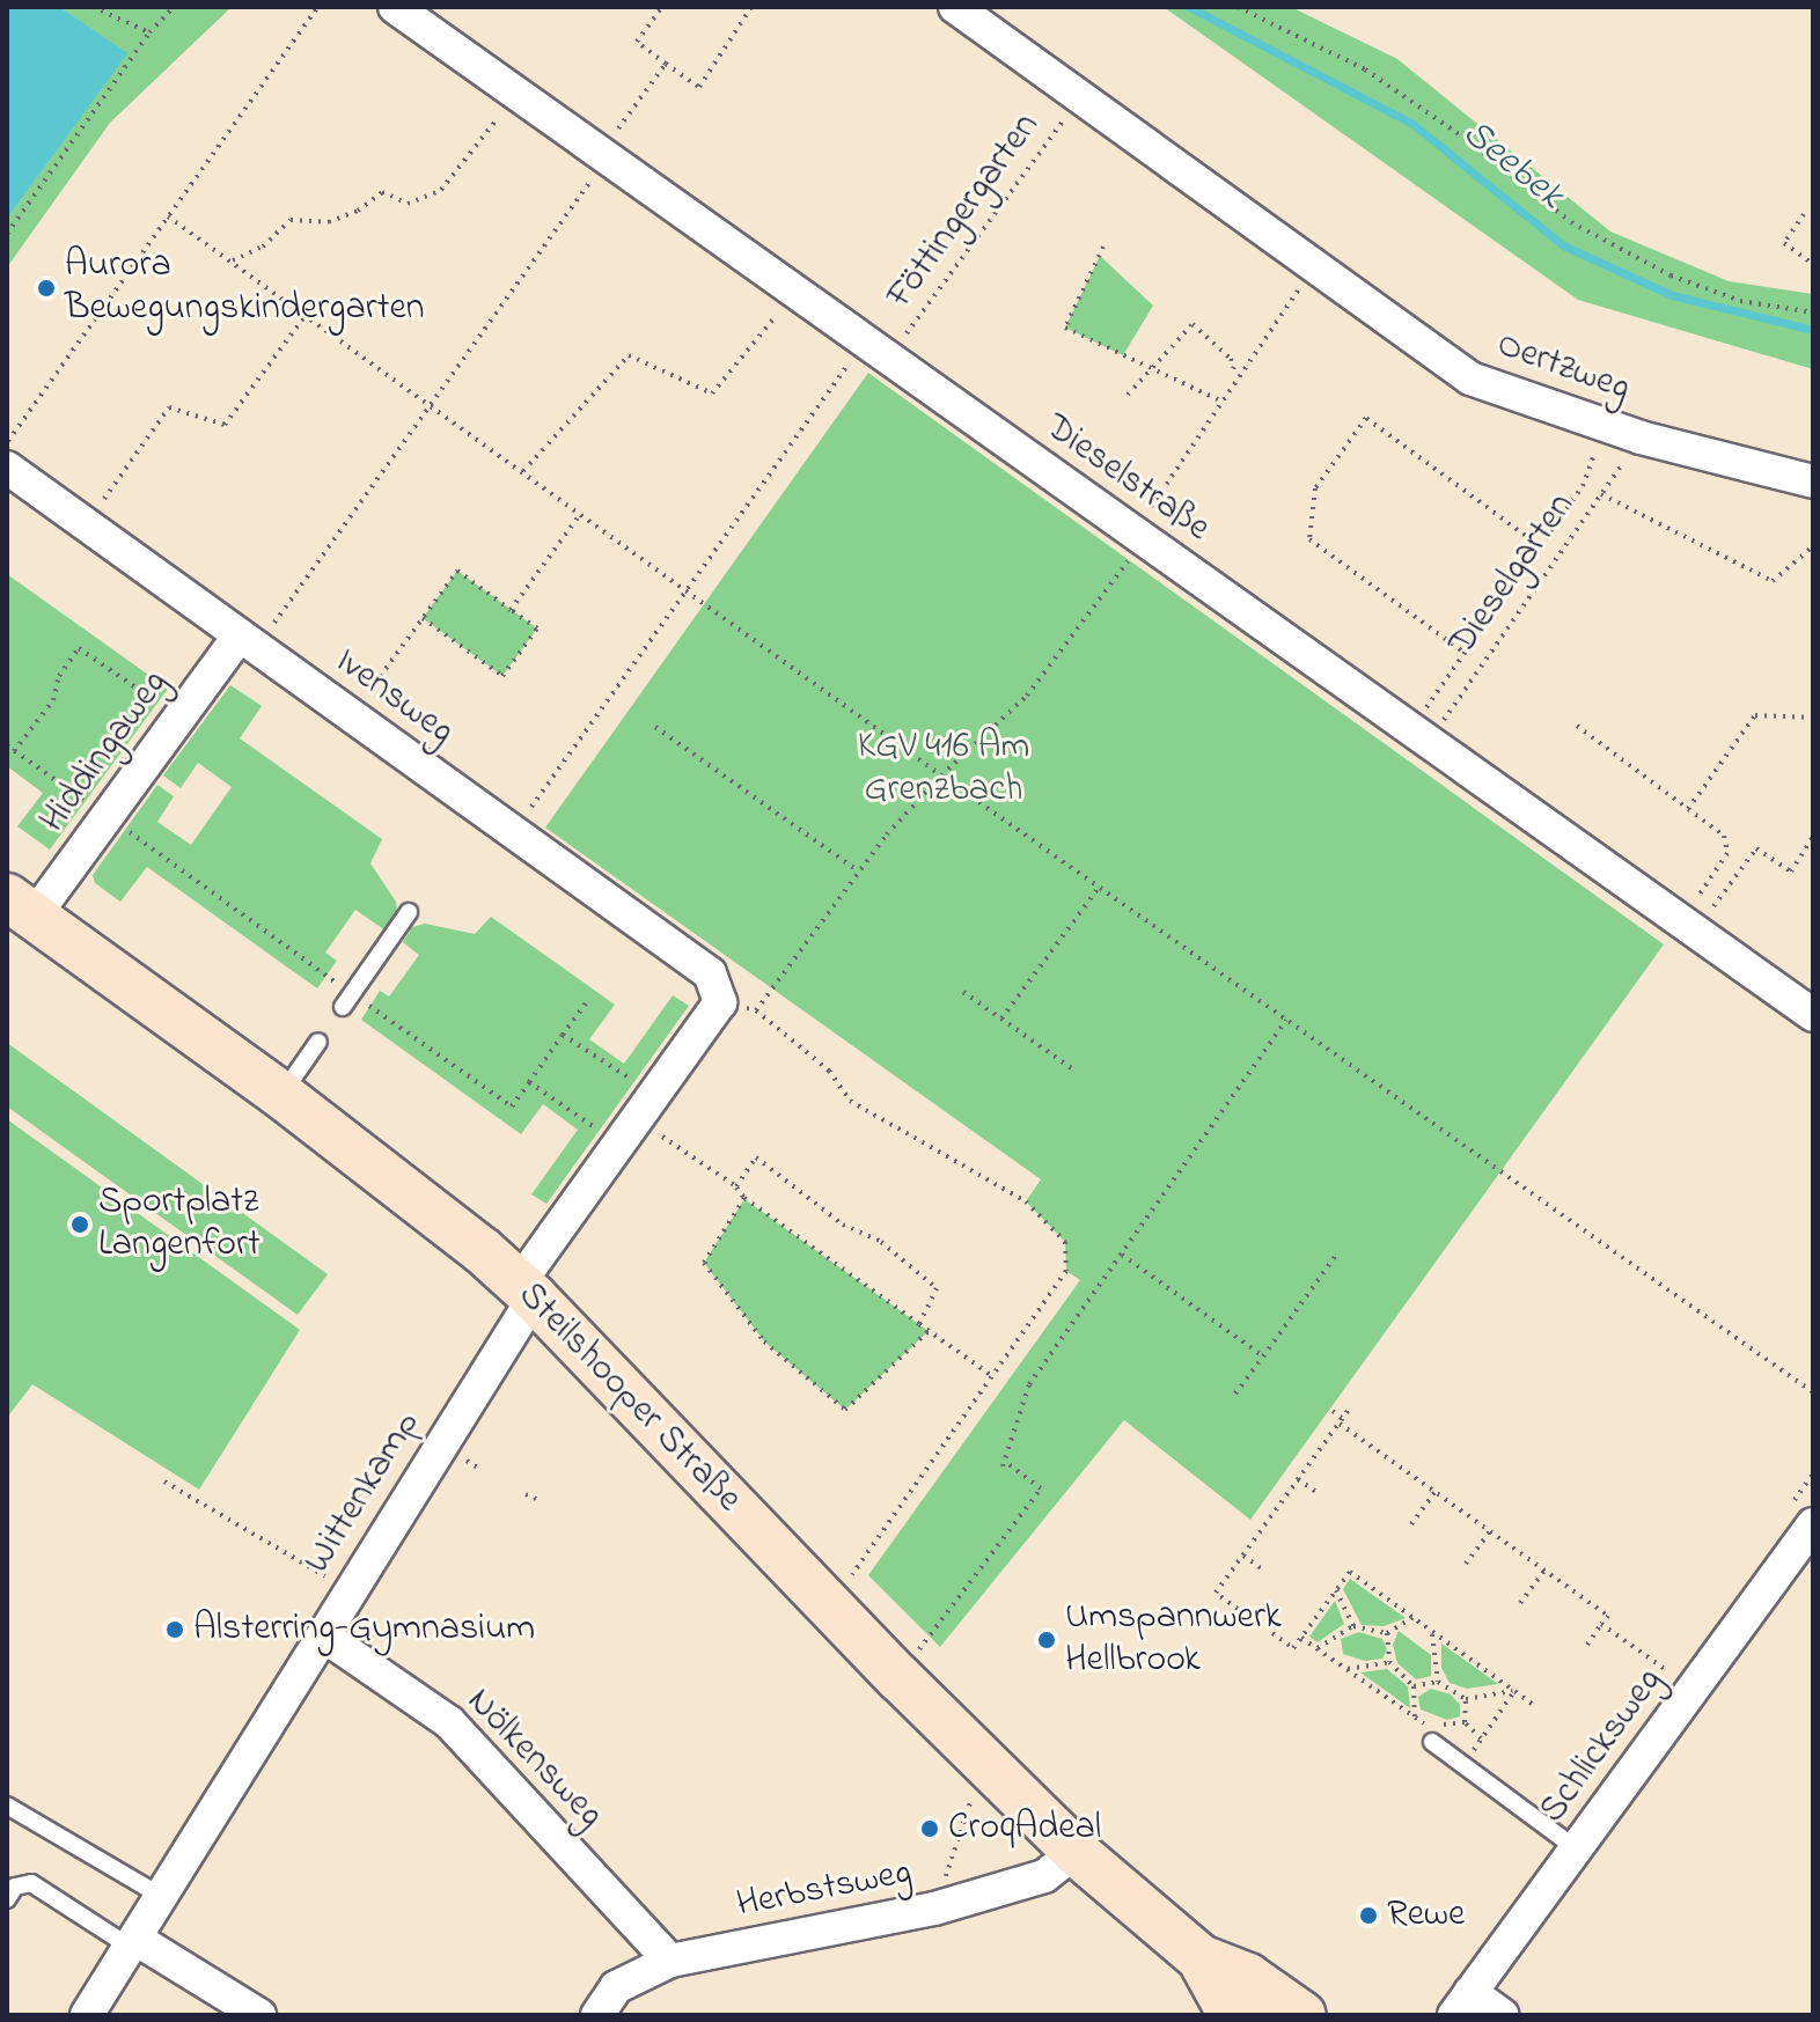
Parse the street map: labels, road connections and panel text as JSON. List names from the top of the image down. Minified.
{"streets":{"street":["Oertzweg","Dieselstraße","Ivensweg","Hiddingaweg","Steilshooper Straße","Wittenkamp","Schlicksweg","Nölkensweg","Herbstsweg"],"path":["Föttingergarten","Dieselgarten"]},"crossings":[["Föttingergarten","Oertzweg"],["Föttingergarten","Dieselstraße"],["Föttingergarten","Ivensweg"],["Oertzweg","Dieselgarten"],["Dieselstraße","Dieselgarten"],["Ivensweg","Hiddingaweg"],["Ivensweg","Wittenkamp"],["Hiddingaweg","Steilshooper Straße"],["Steilshooper Straße","Wittenkamp"],["Steilshooper Straße","Herbstsweg"],["Wittenkamp","Nölkensweg"],["Nölkensweg","Herbstsweg"]],"water":["Seebek"],"parks":["KGV 416 Am Grenzbach"],"places":["Aurora Bewegungskindergarten","Sportplatz Langenfort","Alsterring-Gymnasium","Umspannwerk Hellbrook","CroqAdeal","Rewe"]}
